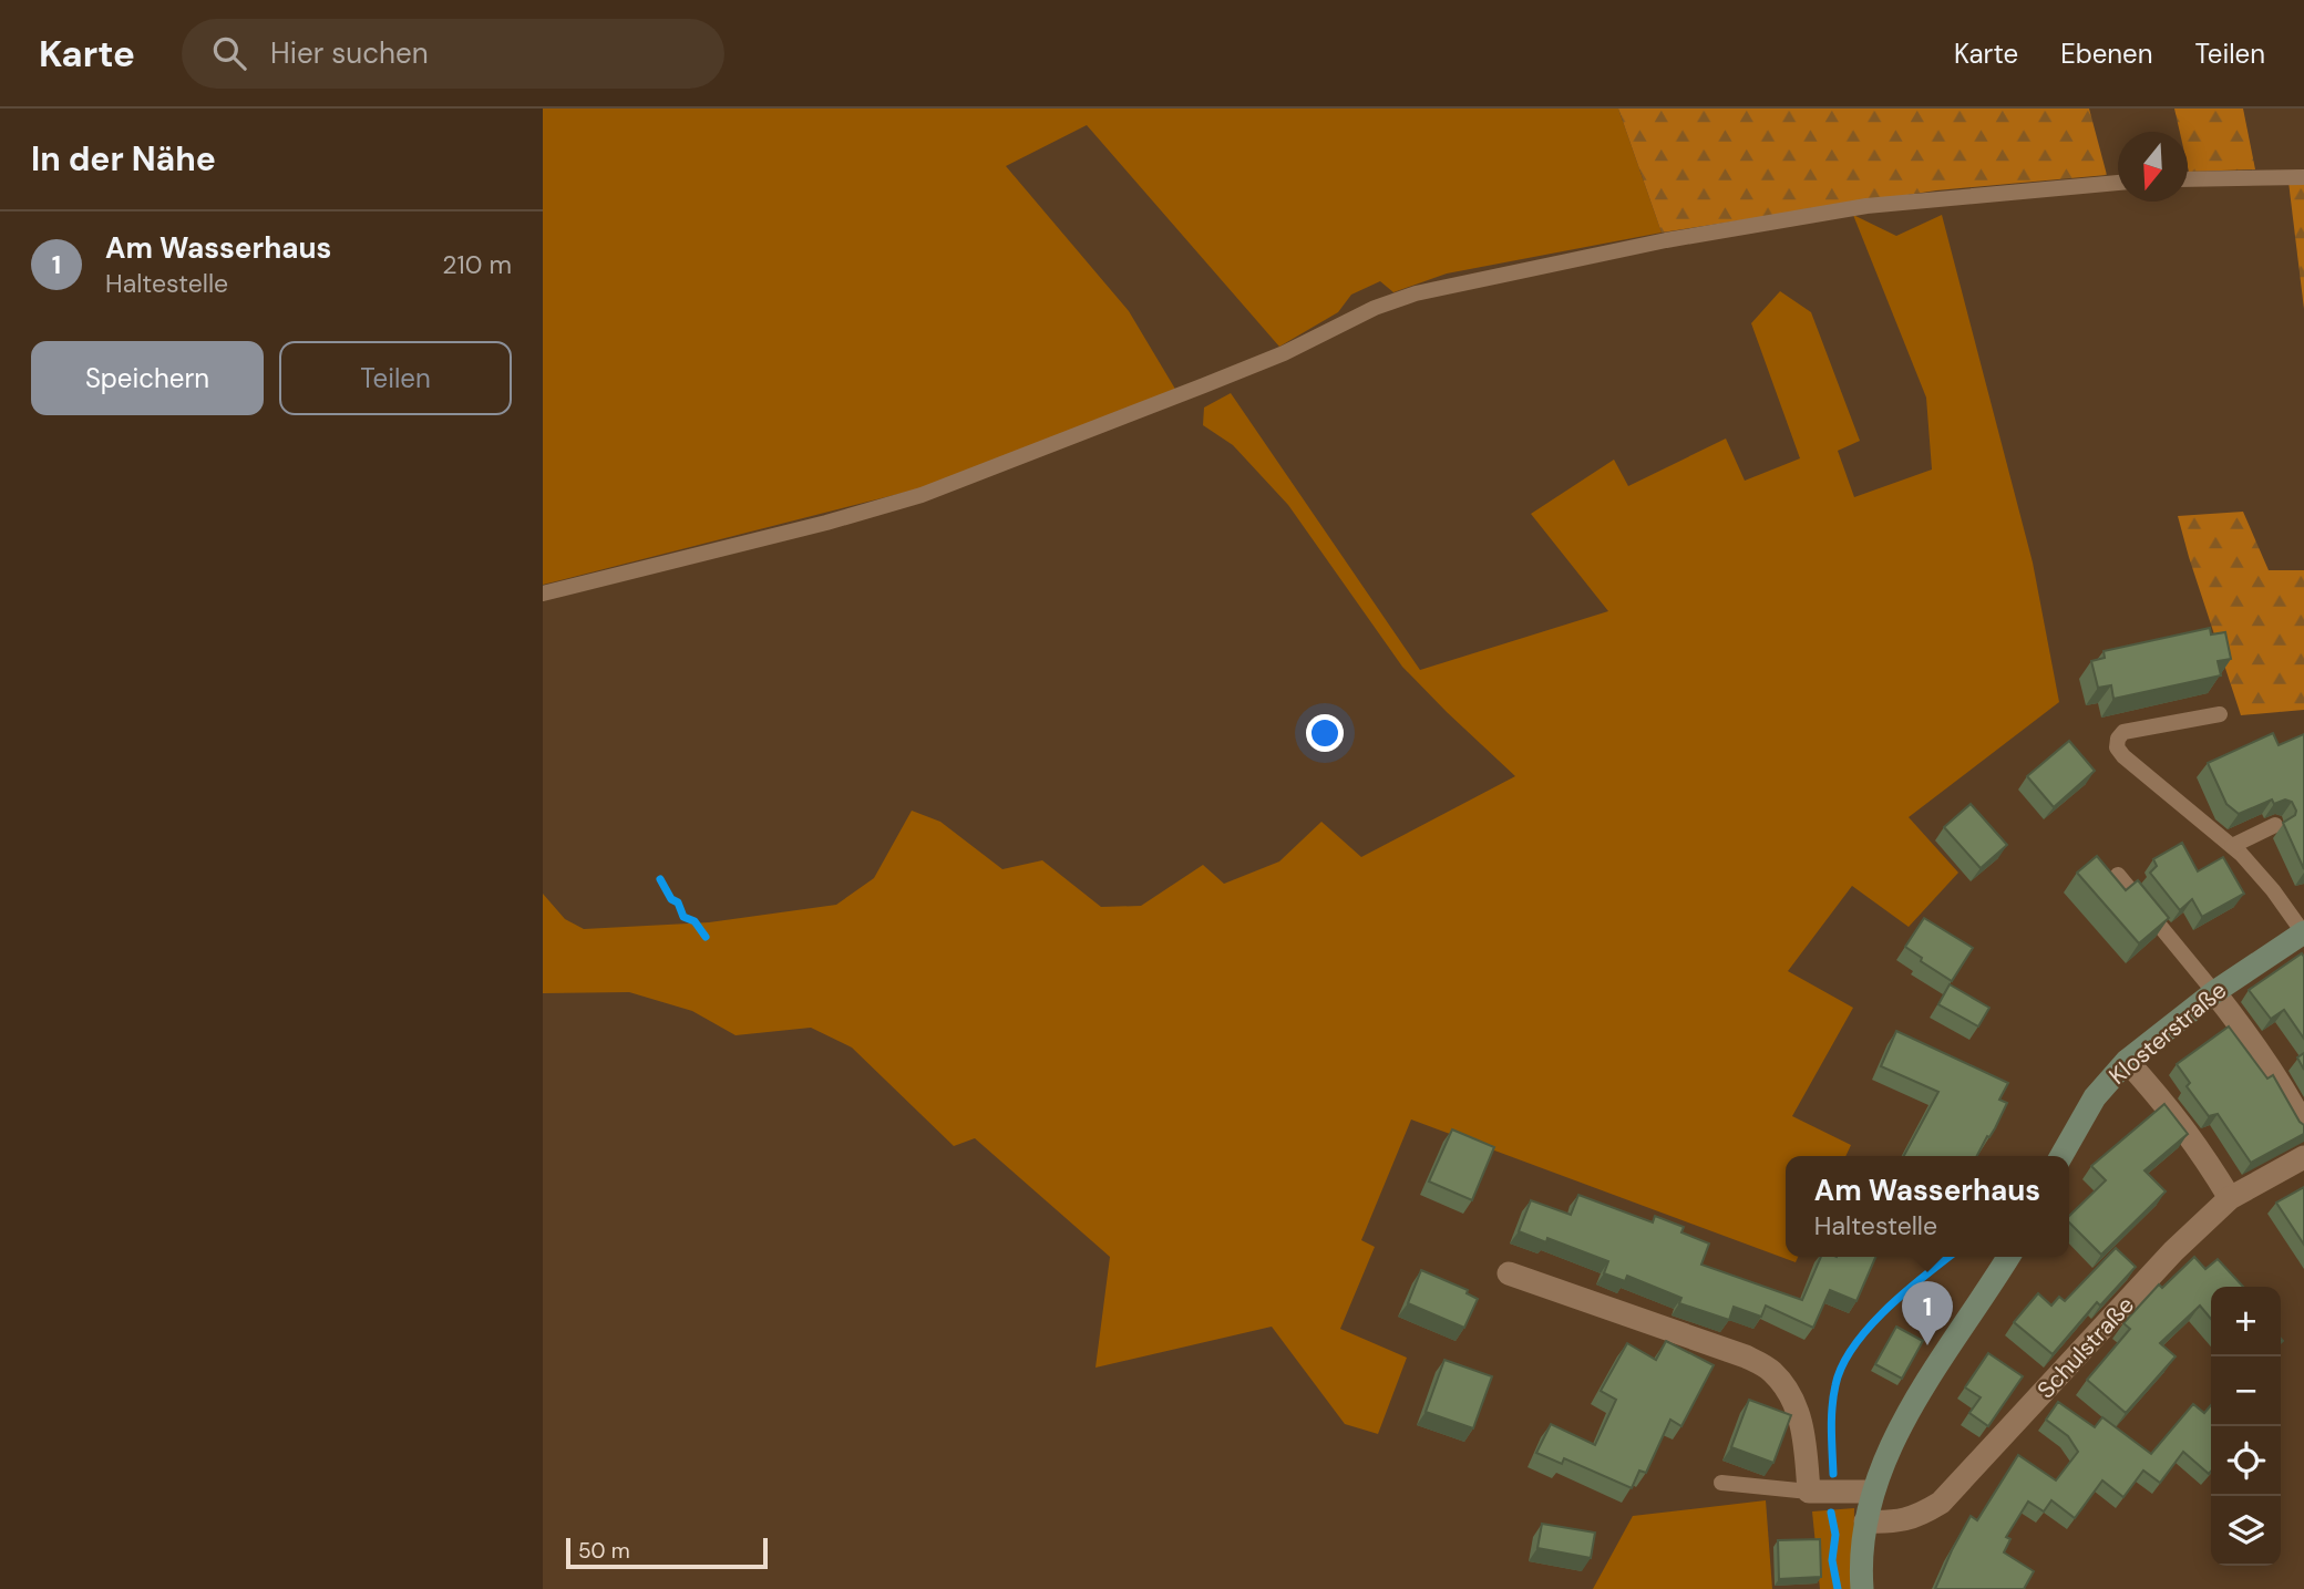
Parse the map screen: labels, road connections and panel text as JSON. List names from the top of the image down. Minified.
{"streets":{"street":["Klosterstraße","Schulstraße"]},"scale_bar":"50 m","north":"bottom","page":{"header":"Karte","search":"Hier suchen","nav":["Karte","Ebenen","Teilen"],"heading":"In der Nähe","list":[{"mark":"1","name":"Am Wasserhaus","note":"Haltestelle","value":"210 m"}],"buttons":["Speichern","Teilen"],"popup":["Am Wasserhaus","Haltestelle"],"pins":"1","map_buttons":["+","−"],"scale":"50 m"}}
